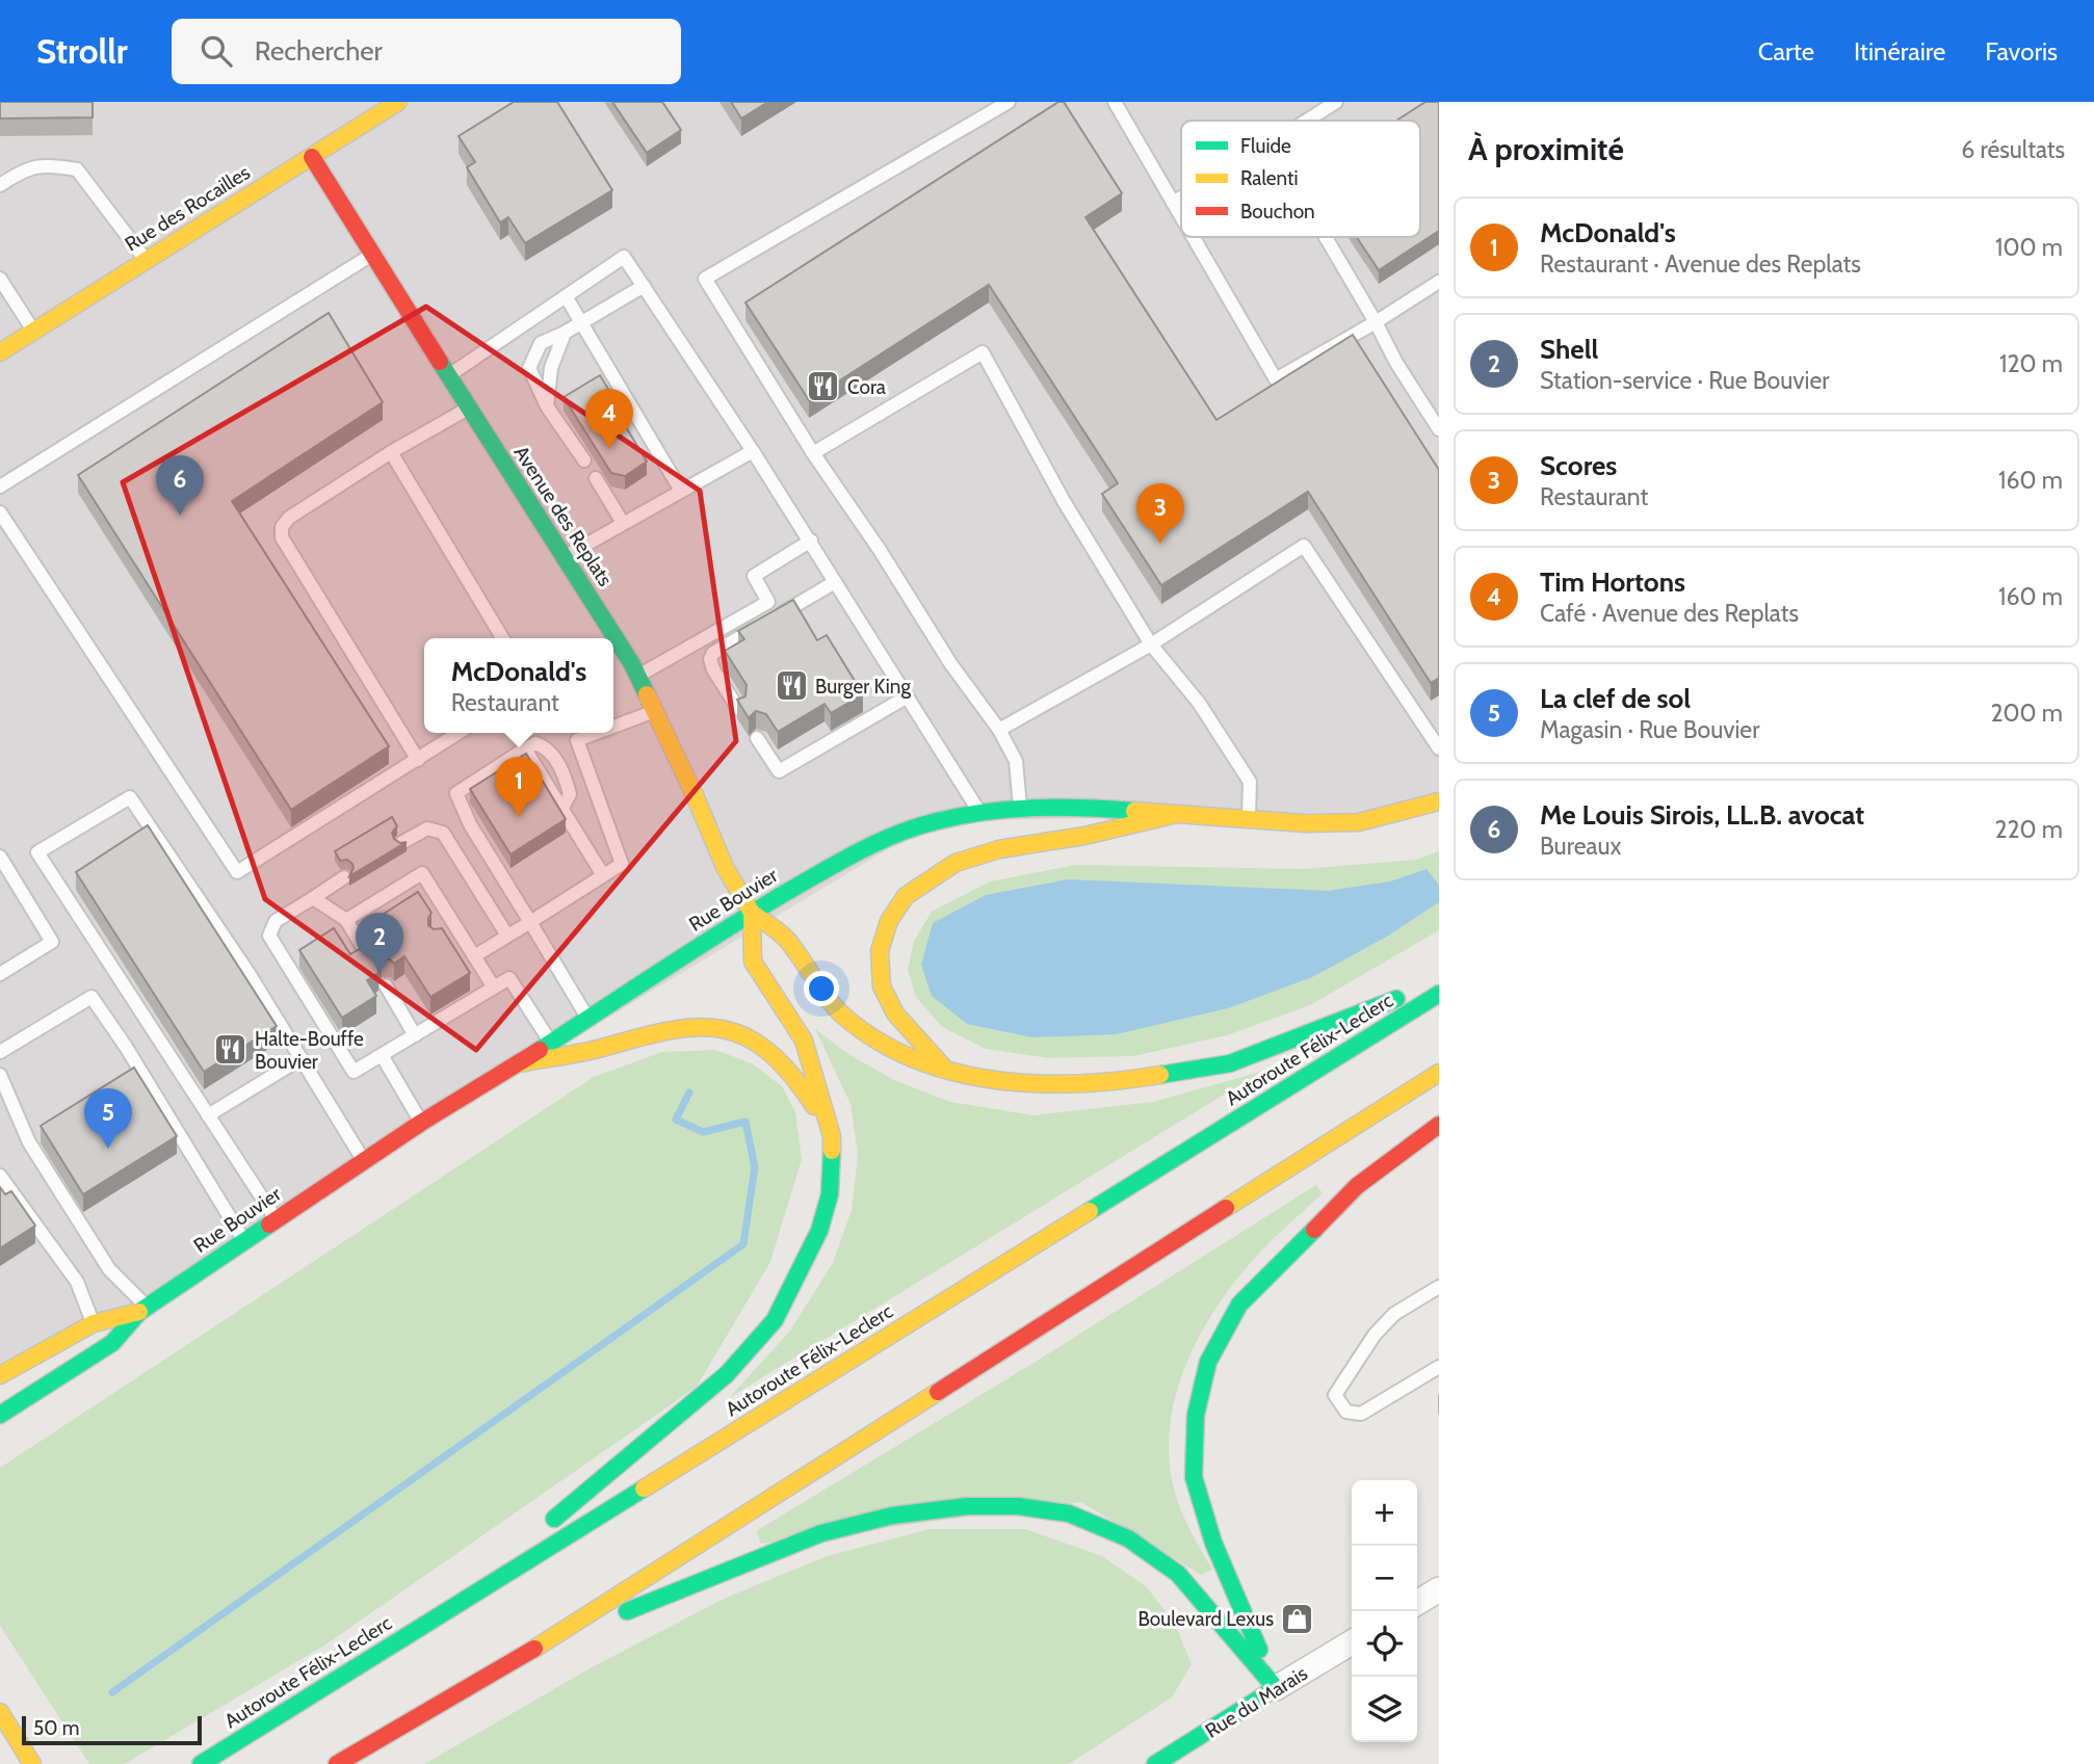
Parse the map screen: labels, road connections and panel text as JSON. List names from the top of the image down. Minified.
{"streets":{"main road":["Rue des Rocailles","Avenue des Replats","Rue Bouvier","Autoroute Félix-Leclerc","Rue du Marais"]},"crossings":[["Rue des Rocailles","Avenue des Replats"],["Avenue des Replats","Rue Bouvier"]],"places":{"restaurant":["Cora","Burger King","Halte-Bouffe Bouvier"],"shop":["Boulevard Lexus"]},"legend":["Fluide","Ralenti","Bouchon"],"scale_bar":"50 m","page":{"header":"Strollr","search":"Rechercher","nav":["Carte","Itinéraire","Favoris"],"heading":["À proximité","6 résultats"],"list":[{"mark":"1","name":"McDonald's","note":"Restaurant · Avenue des Replats","value":"100 m"},{"mark":"2","name":"Shell","note":"Station-service · Rue Bouvier","value":"120 m"},{"mark":"3","name":"Scores","note":"Restaurant","value":"160 m"},{"mark":"4","name":"Tim Hortons","note":"Café · Avenue des Replats","value":"160 m"},{"mark":"5","name":"La clef de sol","note":"Magasin · Rue Bouvier","value":"200 m"},{"mark":"6","name":"Me Louis Sirois, LL.B. avocat","note":"Bureaux","value":"220 m"}],"pins":["4","6","3","1","2","5"],"popup":["McDonald's","Restaurant"],"map_buttons":["+","−"],"scale":"50 m"}}
